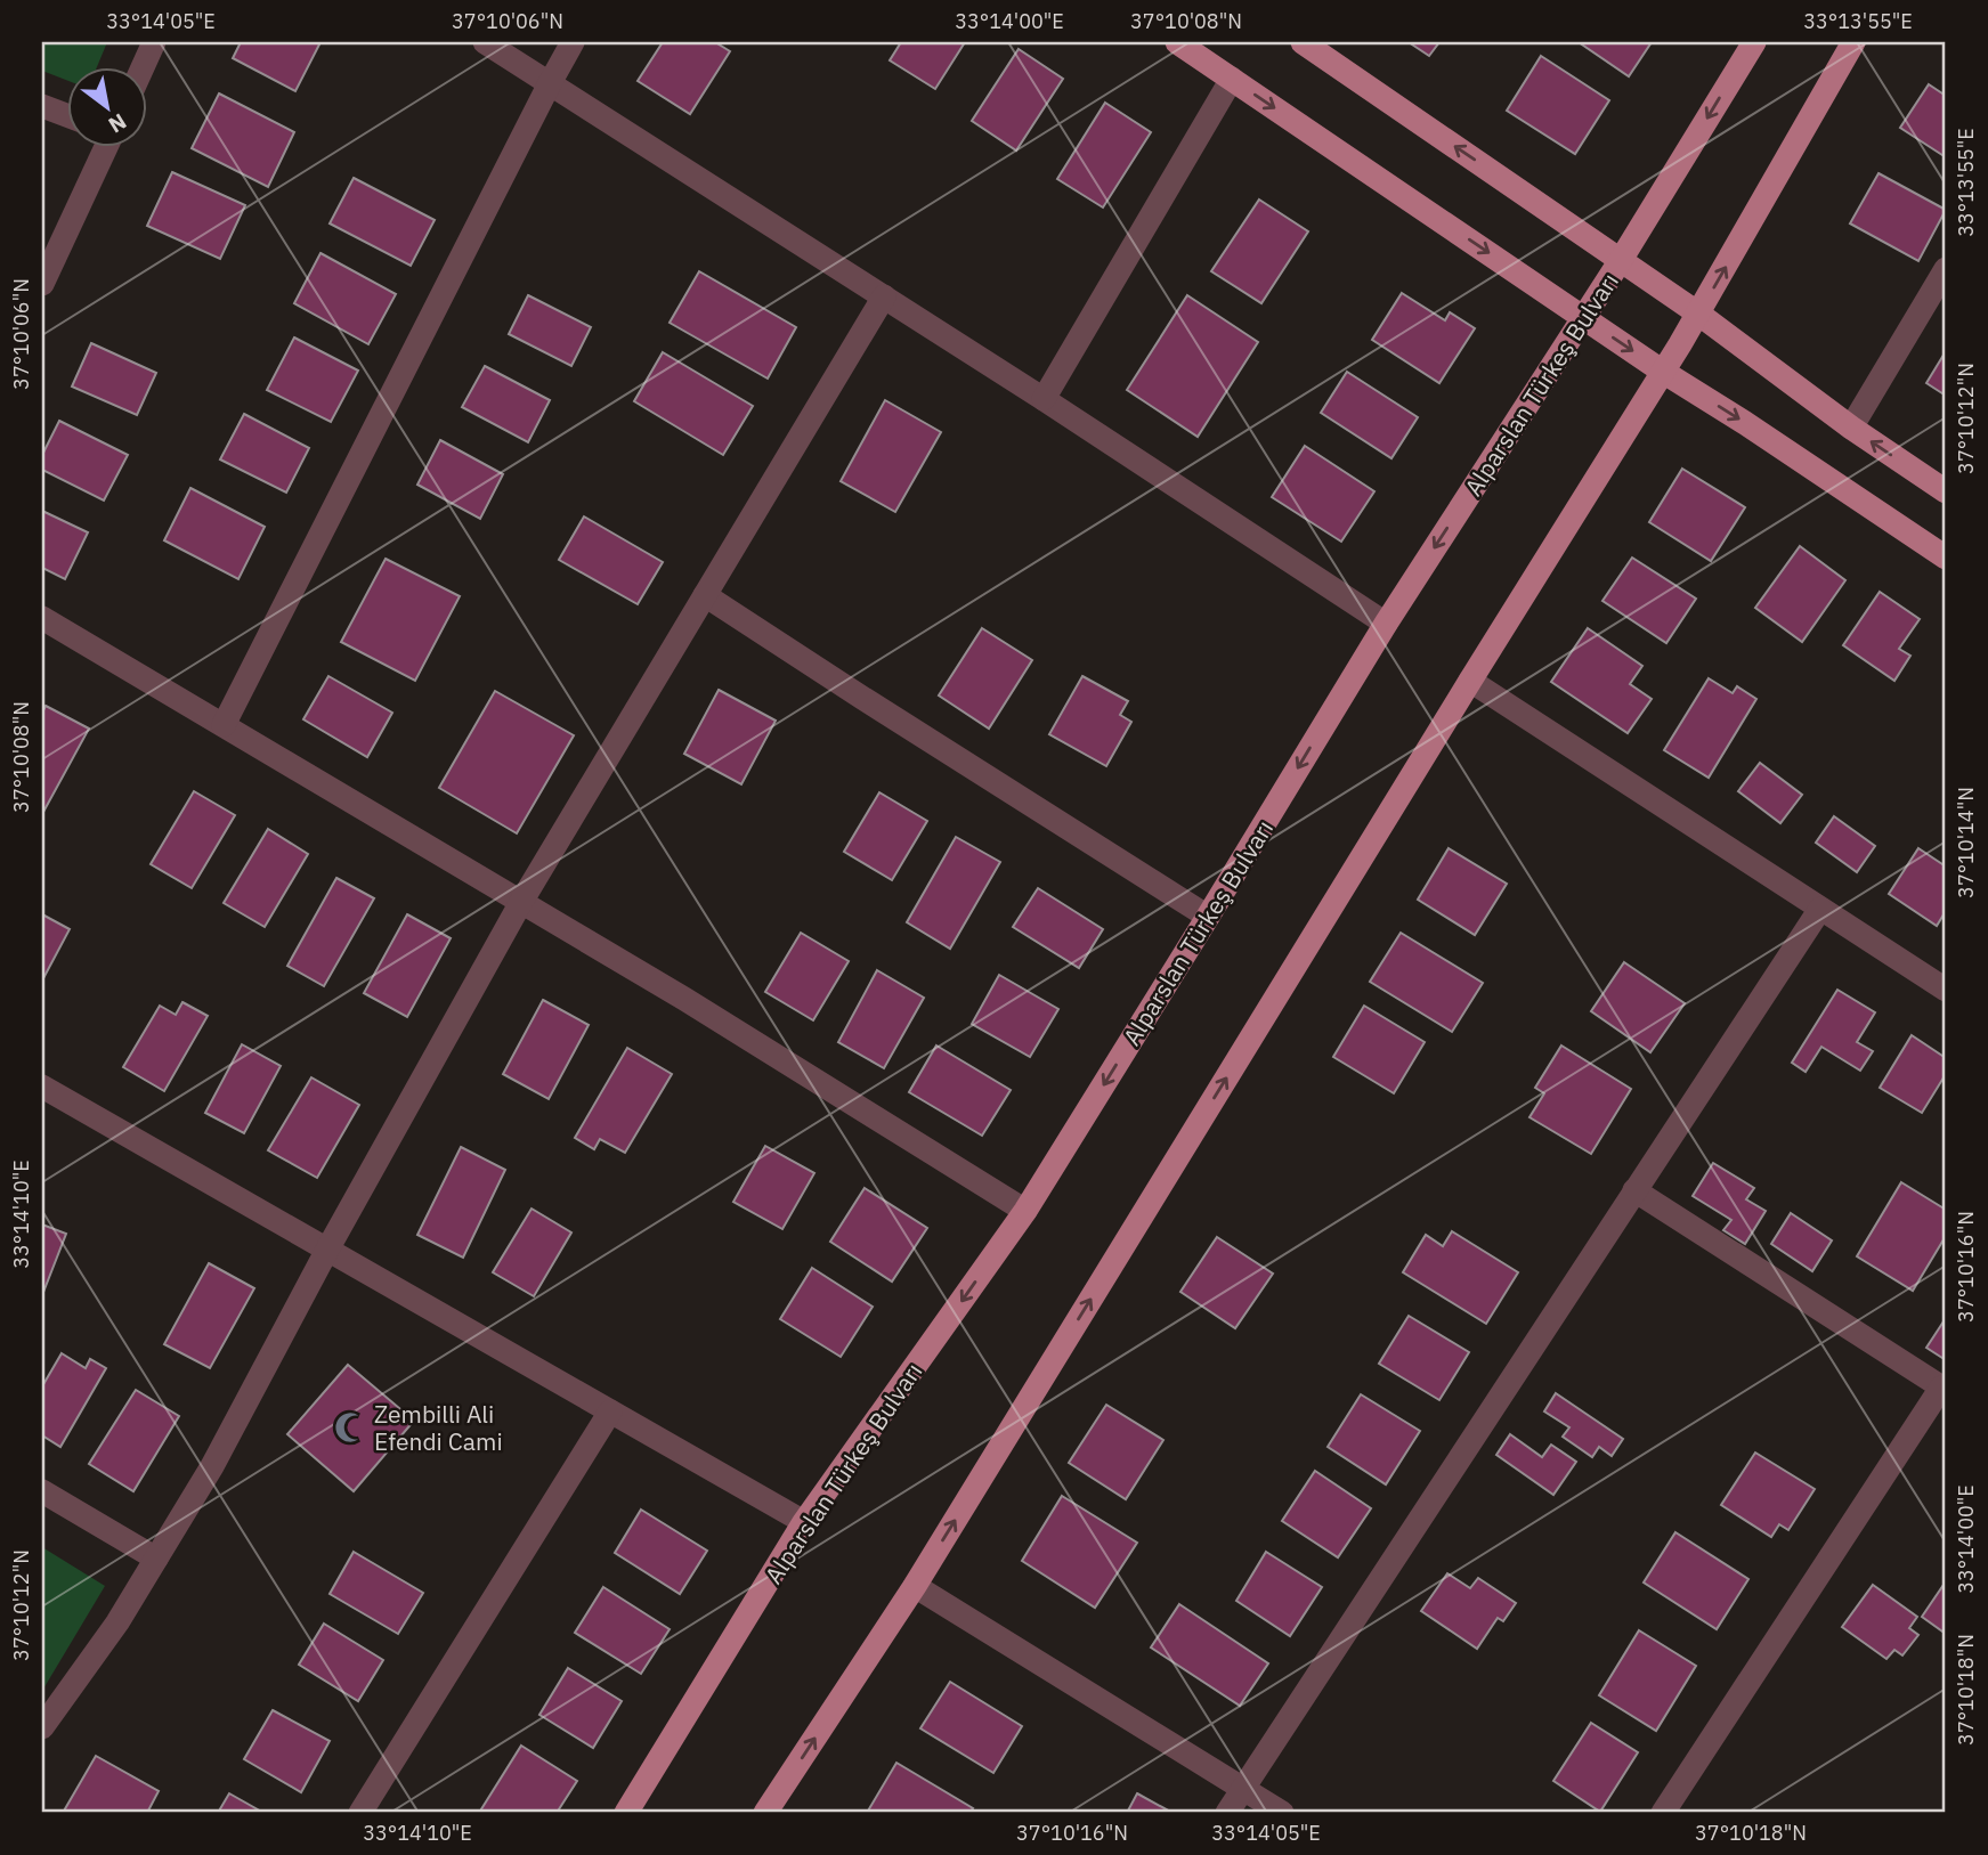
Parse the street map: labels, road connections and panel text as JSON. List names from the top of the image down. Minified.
{"streets":{"main road":["Alparslan Türkeş Bulvarı"]},"places":{"mosque":["Zembilli Ali Efendi Cami"]},"north":"bottom right","coordinates":["33°14'05\"E","37°10'06\"N","33°14'00\"E","37°10'08\"N","33°13'55\"E","37°10'12\"N","37°10'14\"N","33°14'10\"E","37°10'16\"N","37°10'18\"N"]}
